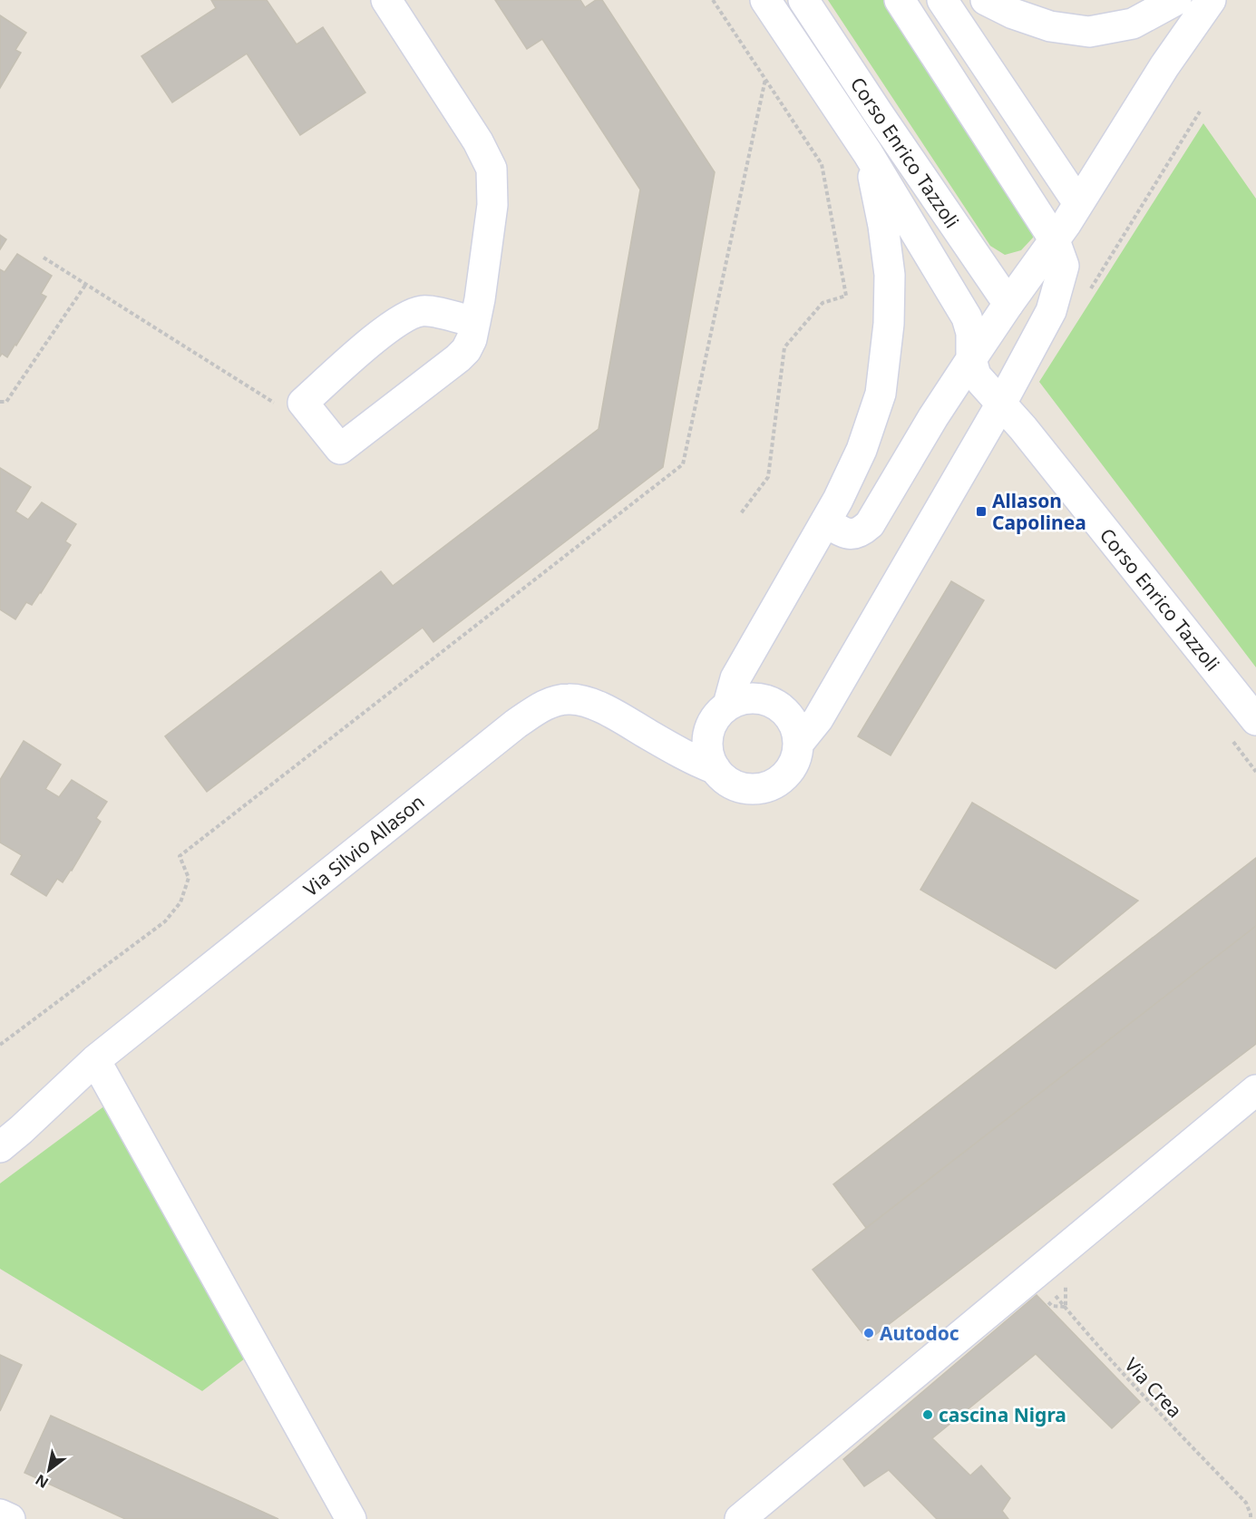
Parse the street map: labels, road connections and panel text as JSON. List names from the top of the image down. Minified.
{"streets":{"street":["Corso Enrico Tazzoli","Via Silvio Allason"],"path":["Via Crea"]},"crossings":[["Corso Enrico Tazzoli","Via Silvio Allason"]],"places":{"transit":["Allason Capolinea"],"other":["Autodoc","cascina Nigra"]},"north":"bottom left"}
